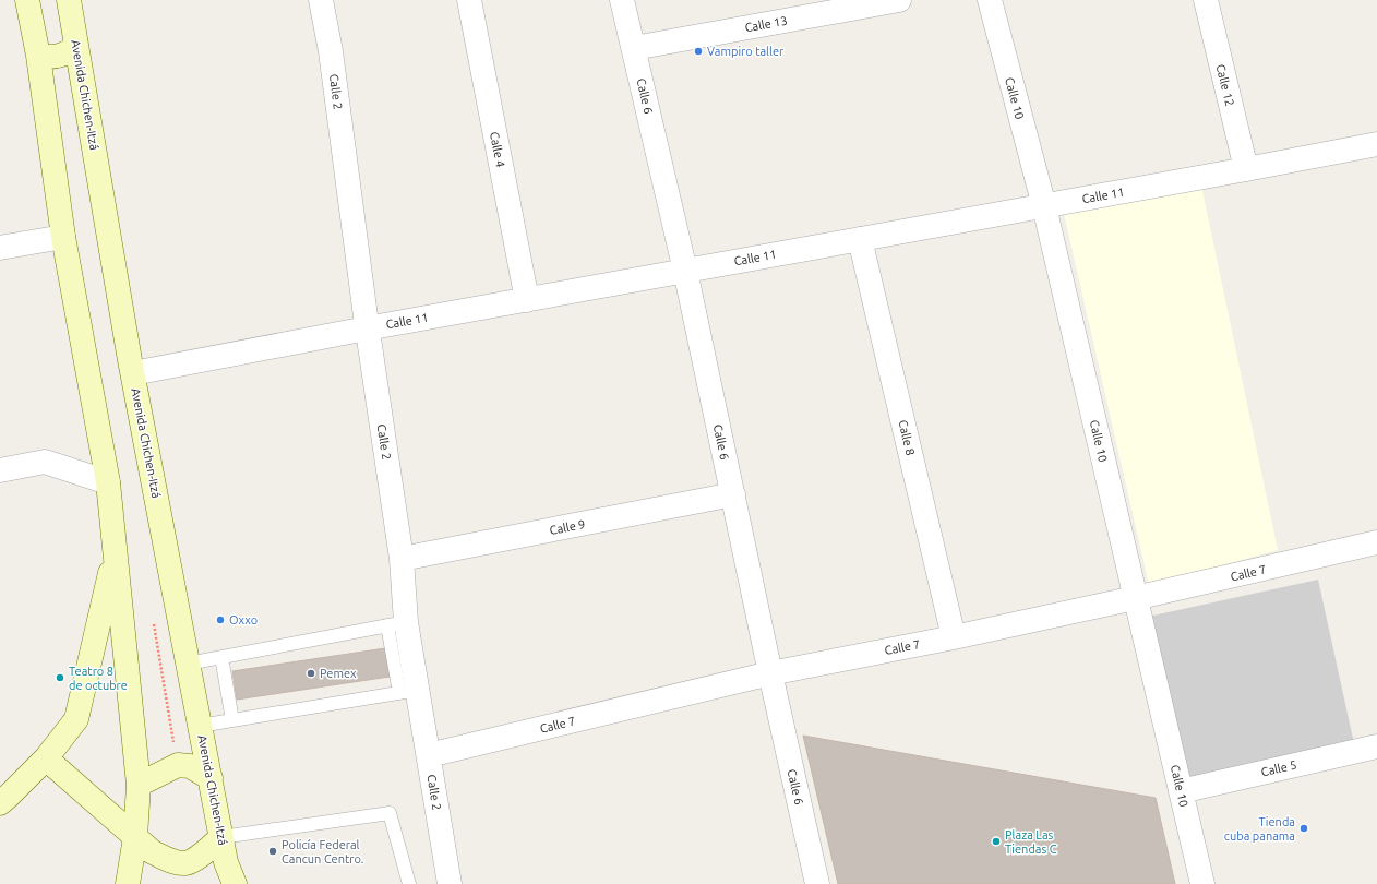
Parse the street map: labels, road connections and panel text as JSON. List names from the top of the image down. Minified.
{"streets":{"main road":["Avenida Chichen-Itzá"],"street":["Calle 13","Calle 12","Calle 2","Calle 6","Calle 10","Calle 4","Calle 11","Calle 8","Calle 9","Calle 7","Calle 5"]},"crossings":[["Calle 13","Calle 6"],["Calle 12","Calle 11"],["Calle 2","Calle 11"],["Calle 2","Calle 9"],["Calle 2","Calle 7"],["Avenida Chichen-Itzá","Calle 11"],["Calle 6","Calle 11"],["Calle 6","Calle 9"],["Calle 6","Calle 7"],["Calle 10","Calle 11"],["Calle 10","Calle 7"],["Calle 10","Calle 5"],["Calle 4","Calle 11"],["Calle 11","Calle 8"],["Calle 8","Calle 7"]],"places":["Vampiro taller","Oxxo","Pemex","Teatro 8 de octubre","Tienda cuba panama","Plaza Las Tiendas C","Policía Federal Cancun Centro."]}
